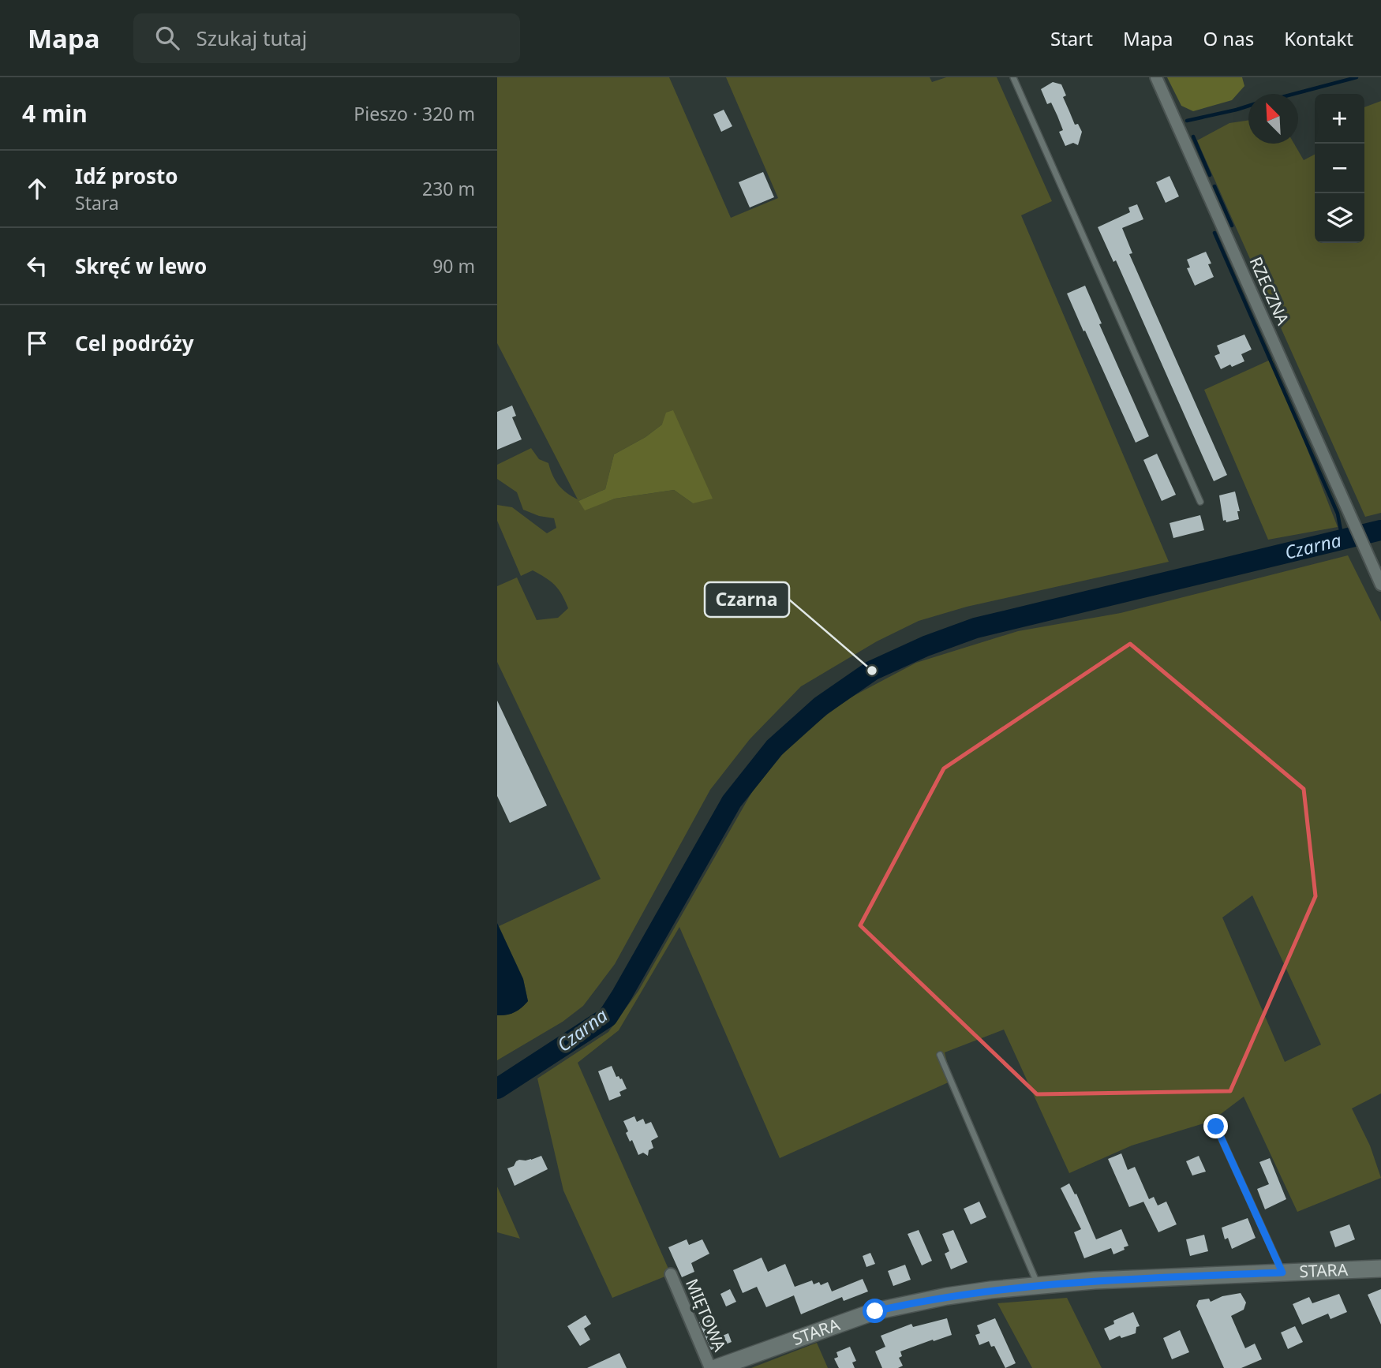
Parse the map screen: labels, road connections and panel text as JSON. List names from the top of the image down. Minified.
{"streets":{"street":["RZECZNA","STARA","MIĘTOWA"]},"crossings":[["STARA","MIĘTOWA"]],"water":["Czarna"],"places":["Czarna"],"north":"top left","page":{"header":"Mapa","search":"Szukaj tutaj","nav":["Start","Mapa","O nas","Kontakt"],"heading":["4 min","Pieszo · 320 m"],"map_buttons":["+","−"],"list":[["Idź prosto","Stara","230 m"],["Skręć w lewo","90 m"],"Cel podróży"]}}
